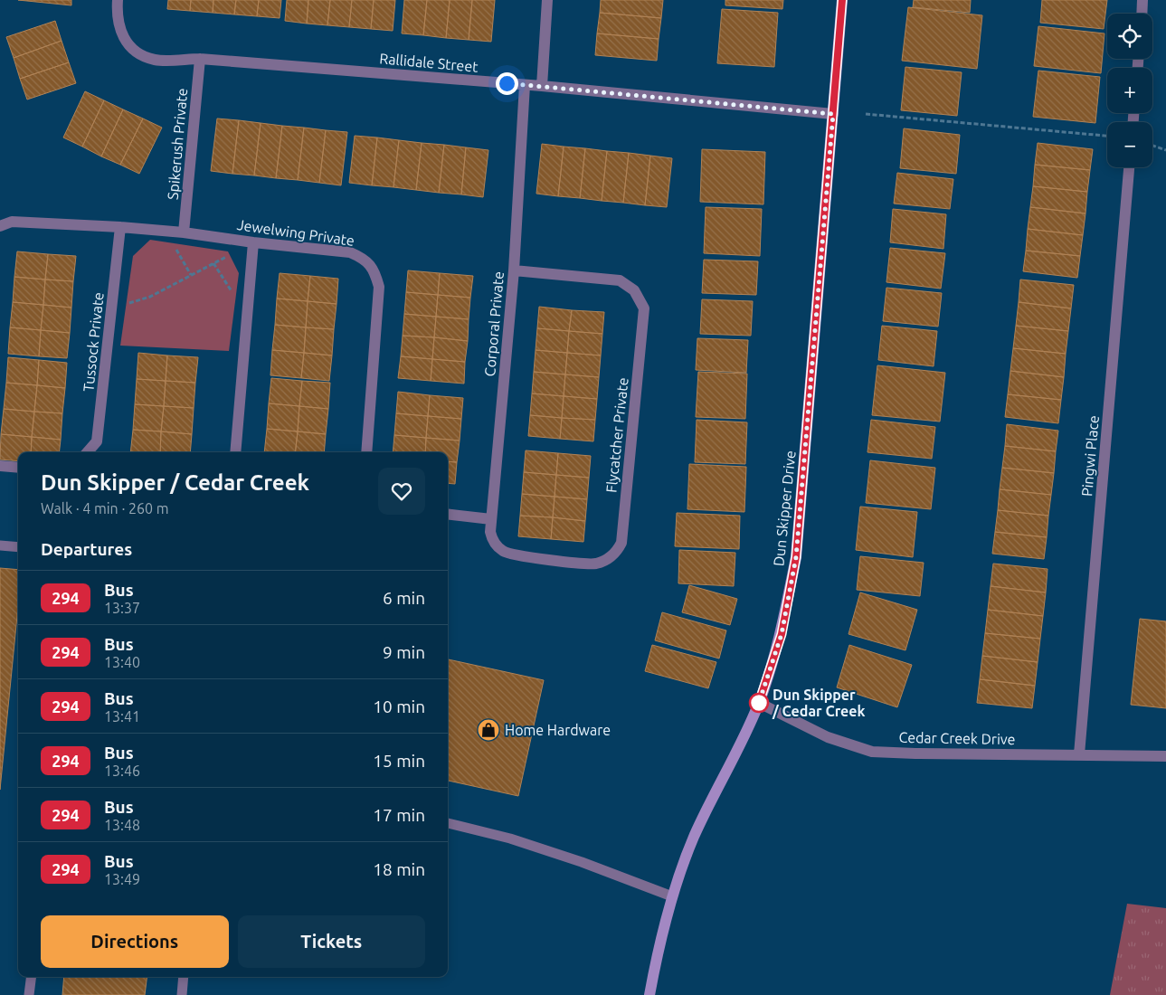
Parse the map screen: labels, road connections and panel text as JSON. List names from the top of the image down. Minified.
{"streets":{"street":["Rallidale Street","Spikerush Private","Jewelwing Private","Corporal Private","Tussock Private","Flycatcher Private","Pingwi Place","Dun Skipper Drive","Cedar Creek Drive"]},"crossings":[["Rallidale Street","Spikerush Private"],["Rallidale Street","Corporal Private"],["Rallidale Street","Dun Skipper Drive"],["Spikerush Private","Jewelwing Private"],["Corporal Private","Flycatcher Private"],["Pingwi Place","Cedar Creek Drive"],["Dun Skipper Drive","Cedar Creek Drive"]],"places":{"other":["Dun Skipper / Cedar Creek"],"shop":["Home Hardware"]},"lines":["bus line 294"],"page":{"map_buttons":["+","−"],"heading":[["Dun Skipper / Cedar Creek","Walk · 4 min · 260 m"],"Departures"],"list":[{"mark":"294","name":"Bus","note":"13:37","value":"6 min"},{"mark":"294","name":"Bus","note":"13:40","value":"9 min"},{"mark":"294","name":"Bus","note":"13:41","value":"10 min"},{"mark":"294","name":"Bus","note":"13:46","value":"15 min"},{"mark":"294","name":"Bus","note":"13:48","value":"17 min"},{"mark":"294","name":"Bus","note":"13:49","value":"18 min"}],"buttons":["Directions","Tickets"]}}
